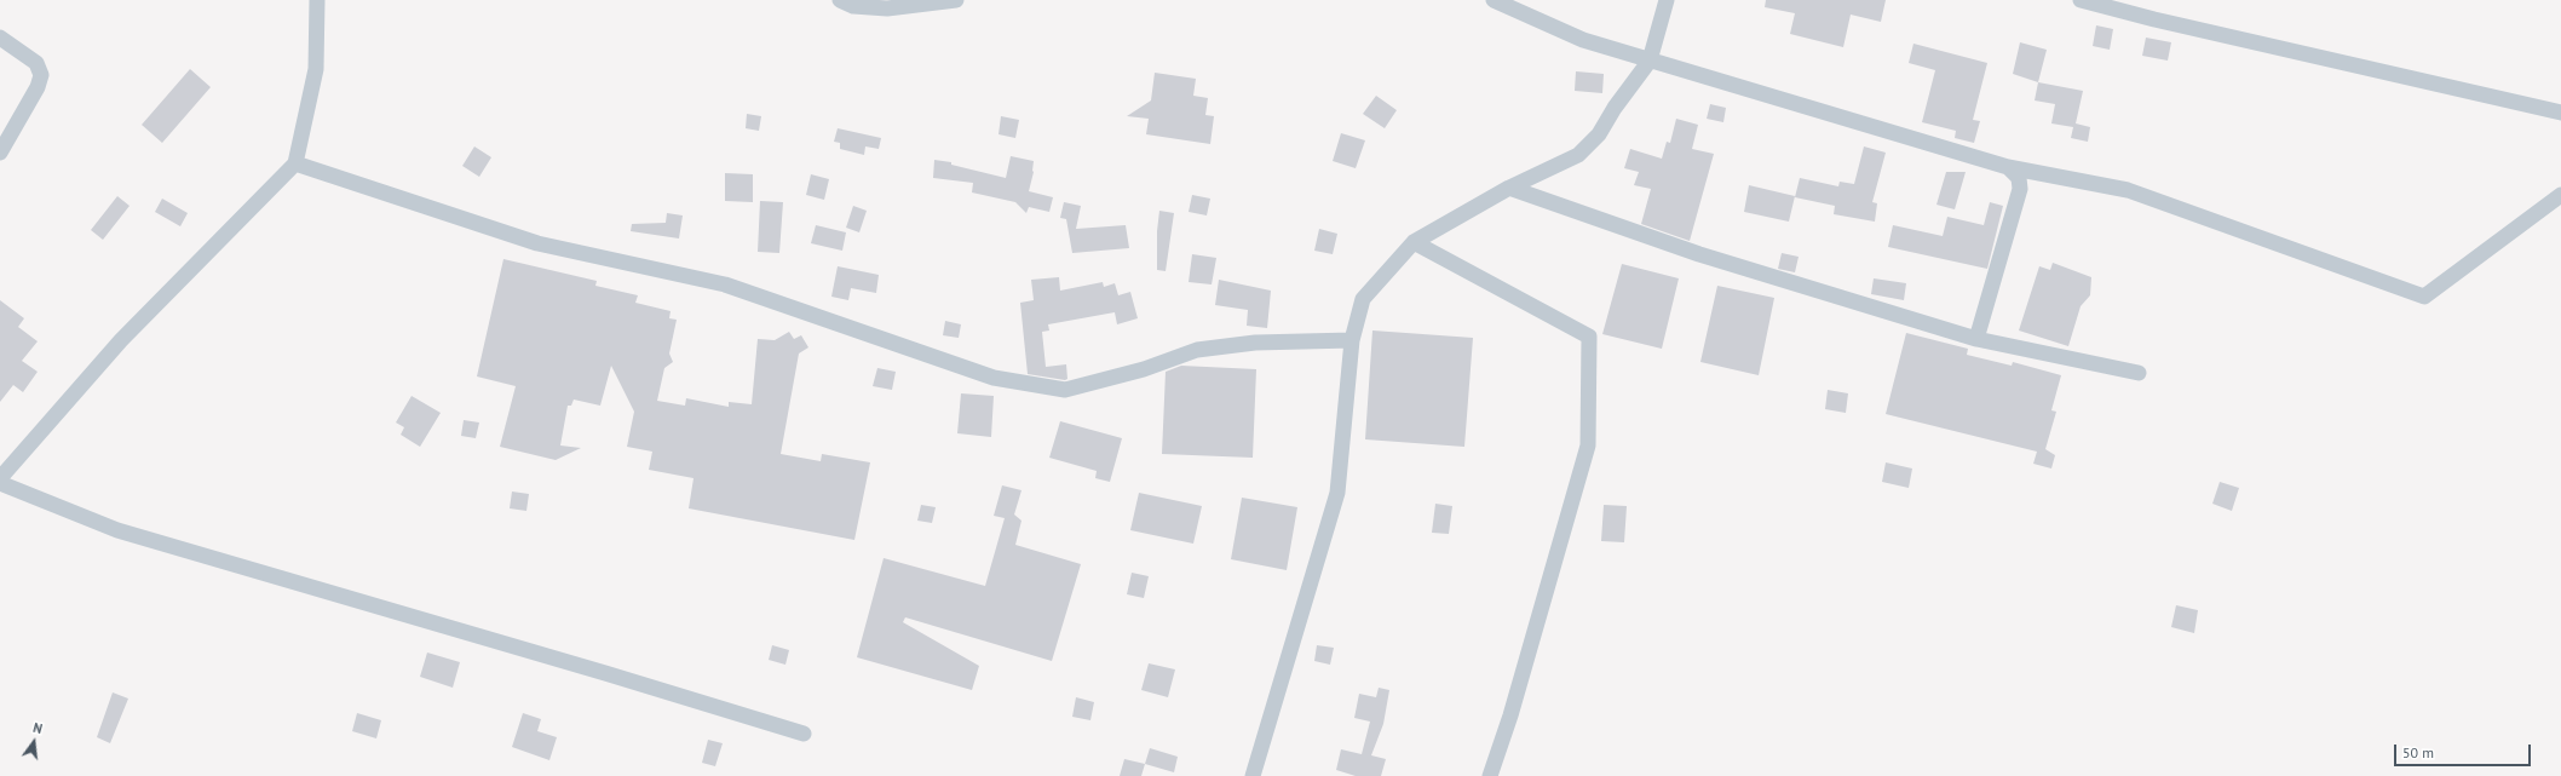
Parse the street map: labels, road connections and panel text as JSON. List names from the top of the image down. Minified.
{"scale_bar":"50 m","north":"top"}
